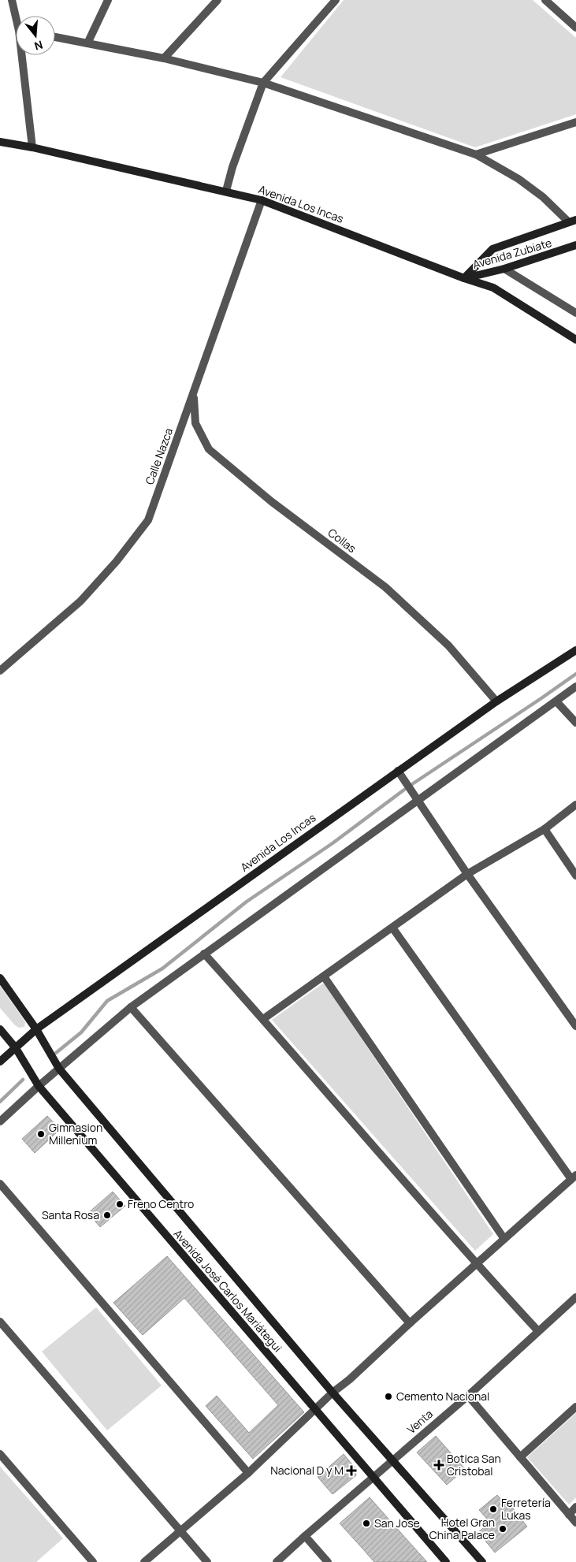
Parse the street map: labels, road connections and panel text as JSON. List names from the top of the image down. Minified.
{"streets":{"street":["Avenida Los Incas","Avenida Zubiate","Calle Nazca","Collas","Avenida José Carlos Mariátegui","Venta"]},"crossings":[["Avenida Los Incas","Avenida Zubiate"],["Avenida Los Incas","Calle Nazca"],["Avenida Los Incas","Collas"],["Avenida Los Incas","Avenida José Carlos Mariátegui"],["Calle Nazca","Collas"],["Avenida José Carlos Mariátegui","Venta"]],"places":{"other":["Gimnasion Millenium","Freno Centro","Santa Rosa","Cemento Nacional","Ferretería Lukas","San Jose","Hotel Gran China Palace"],"health":["Botica San Cristobal","Nacional D y M"]},"north":"bottom"}
